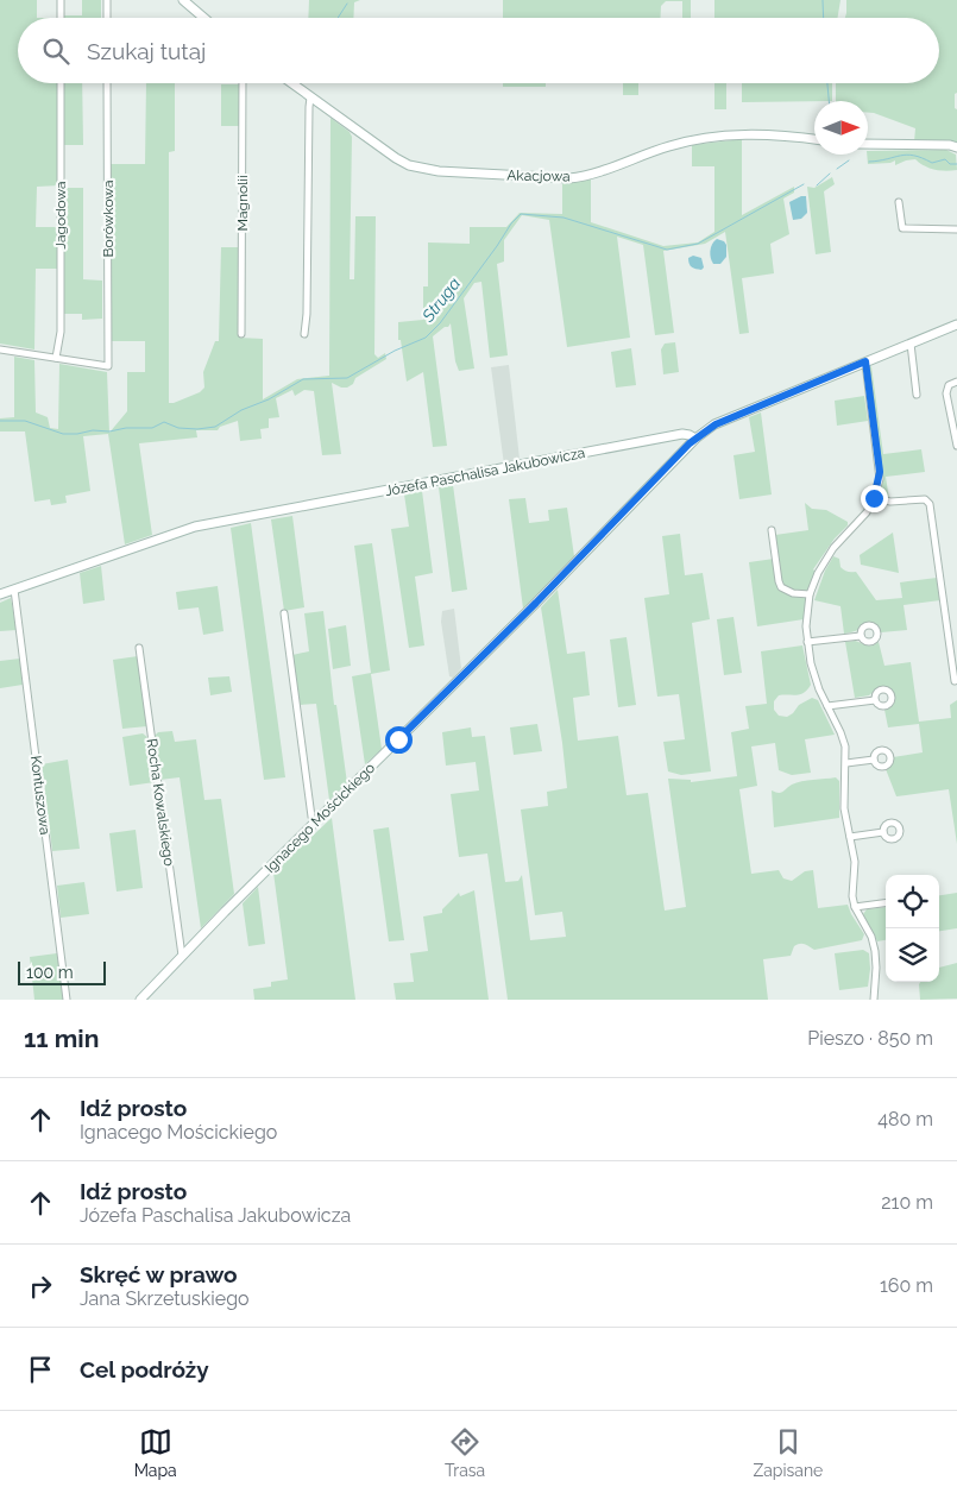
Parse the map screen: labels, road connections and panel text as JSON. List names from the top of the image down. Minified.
{"streets":{"street":["Akacjowa","Magnolii","Jagodowa","Borówkowa","Józefa Paschalisa Jakubowicza","Kontuszowa","Rocha Kowalskiego","Ignacego Mościckiego"]},"crossings":[["Jagodowa","Borówkowa"],["Józefa Paschalisa Jakubowicza","Kontuszowa"],["Józefa Paschalisa Jakubowicza","Ignacego Mościckiego"],["Rocha Kowalskiego","Ignacego Mościckiego"]],"water":["Struga"],"scale_bar":"100 m","north":"right","page":{"search":"Szukaj tutaj","scale":"100 m","heading":["11 min","Pieszo · 850 m"],"list":[["Idź prosto","Ignacego Mościckiego","480 m"],["Idź prosto","Józefa Paschalisa Jakubowicza","210 m"],["Skręć w prawo","Jana Skrzetuskiego","160 m"],"Cel podróży"],"nav":["Mapa","Trasa","Zapisane"]}}
